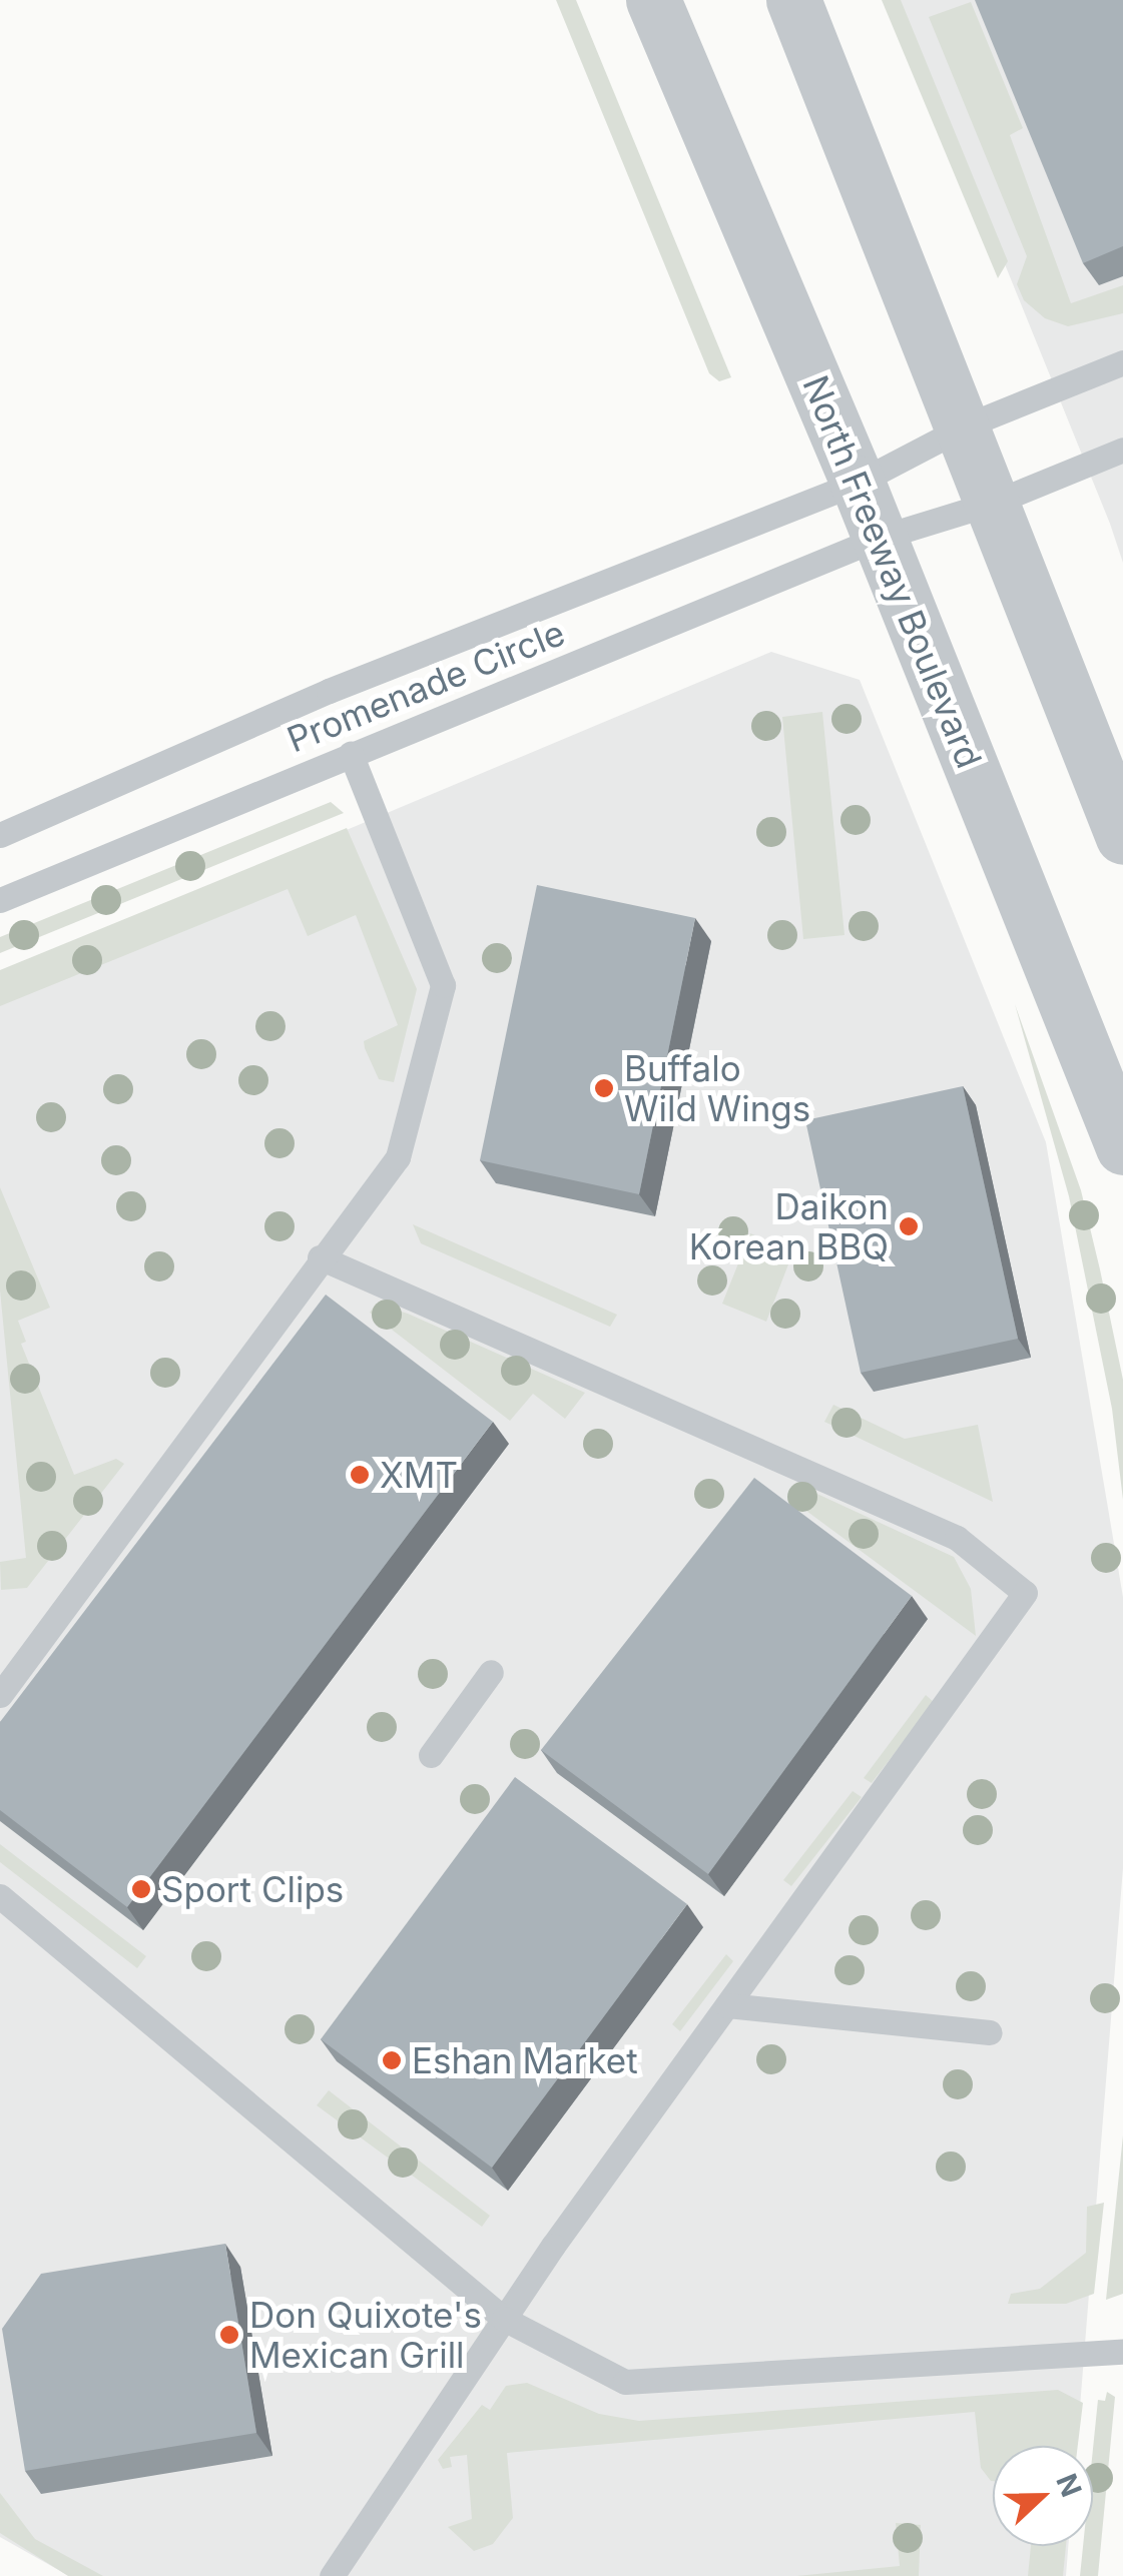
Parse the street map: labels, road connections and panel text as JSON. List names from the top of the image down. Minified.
{"streets":{"street":["North Freeway Boulevard"],"lane":["Promenade Circle"]},"crossings":[["North Freeway Boulevard","Promenade Circle"]],"places":["Buffalo Wild Wings","Daikon Korean BBQ","XMT","Sport Clips","Eshan Market","Don Quixote's Mexican Grill"],"north":"right"}
